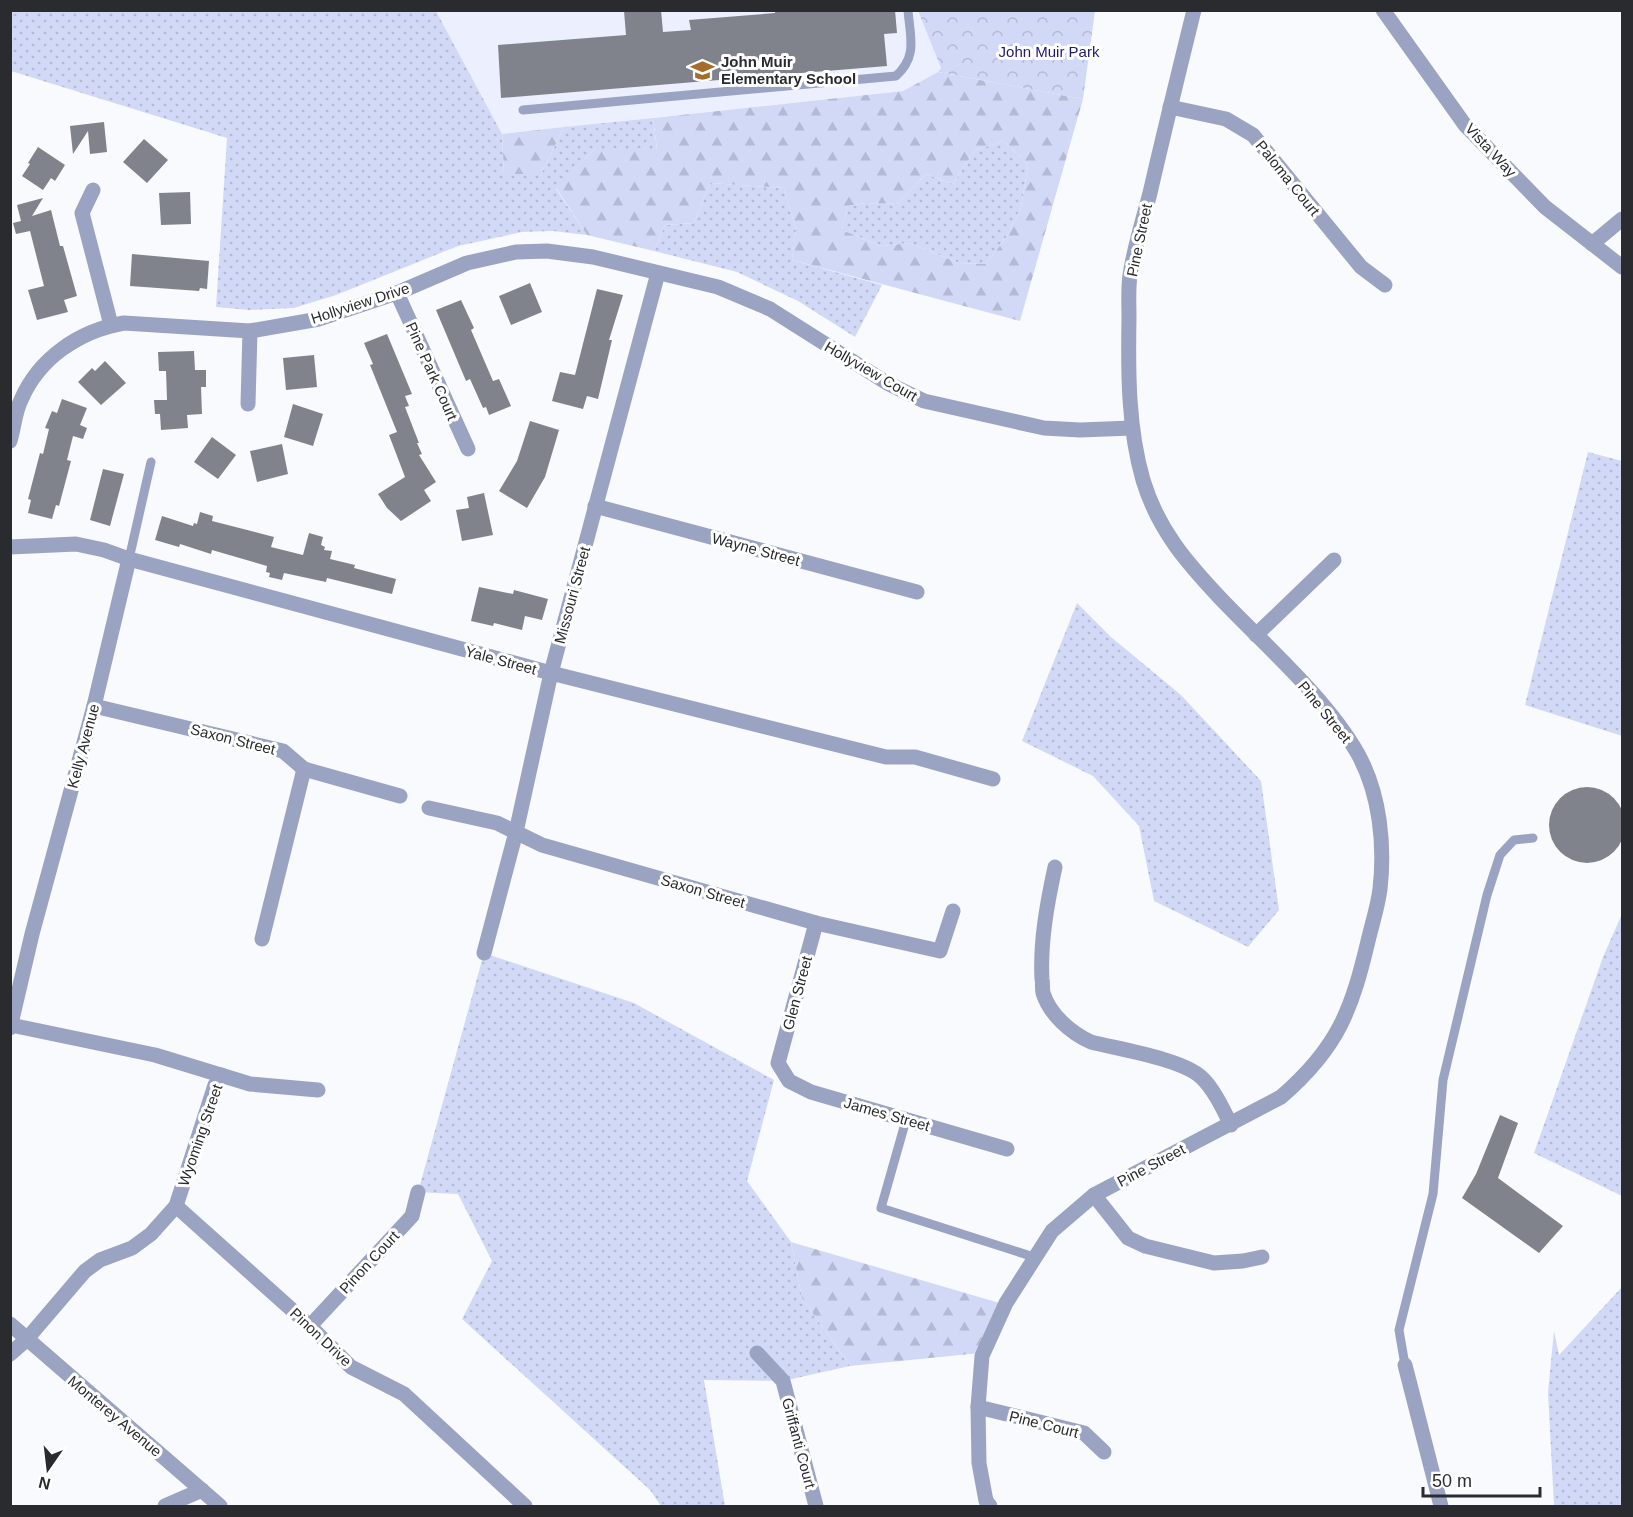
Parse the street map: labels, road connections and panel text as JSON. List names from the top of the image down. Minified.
{"streets":{"street":["Vista Way","Paloma Court","Pine Street","Hollyview Drive","Pine Park Court","Hollyview Court","Wayne Street","Missouri Street","Yale Street","Saxon Street","Kelly Avenue","Glen Street","James Street","Wyoming Street","Pinon Court","Pinon Drive","Monterey Avenue","Pine Court","Griffanti Court"]},"crossings":[["Paloma Court","Pine Street"],["Pine Street","Hollyview Court"],["Pine Street","Pine Court"],["Hollyview Drive","Pine Park Court"],["Hollyview Drive","Hollyview Court"],["Hollyview Drive","Missouri Street"],["Hollyview Court","Missouri Street"],["Wayne Street","Missouri Street"],["Missouri Street","Yale Street"],["Missouri Street","Saxon Street"],["Yale Street","Kelly Avenue"],["Saxon Street","Kelly Avenue"],["Saxon Street","Glen Street"],["Kelly Avenue","Wyoming Street"],["Glen Street","James Street"],["Wyoming Street","Pinon Drive"],["Wyoming Street","Monterey Avenue"],["Pinon Court","Pinon Drive"]],"parks":["John Muir Park"],"places":{"school or university":["John Muir Elementary School"]},"scale_bar":"50 m","north":"bottom"}
